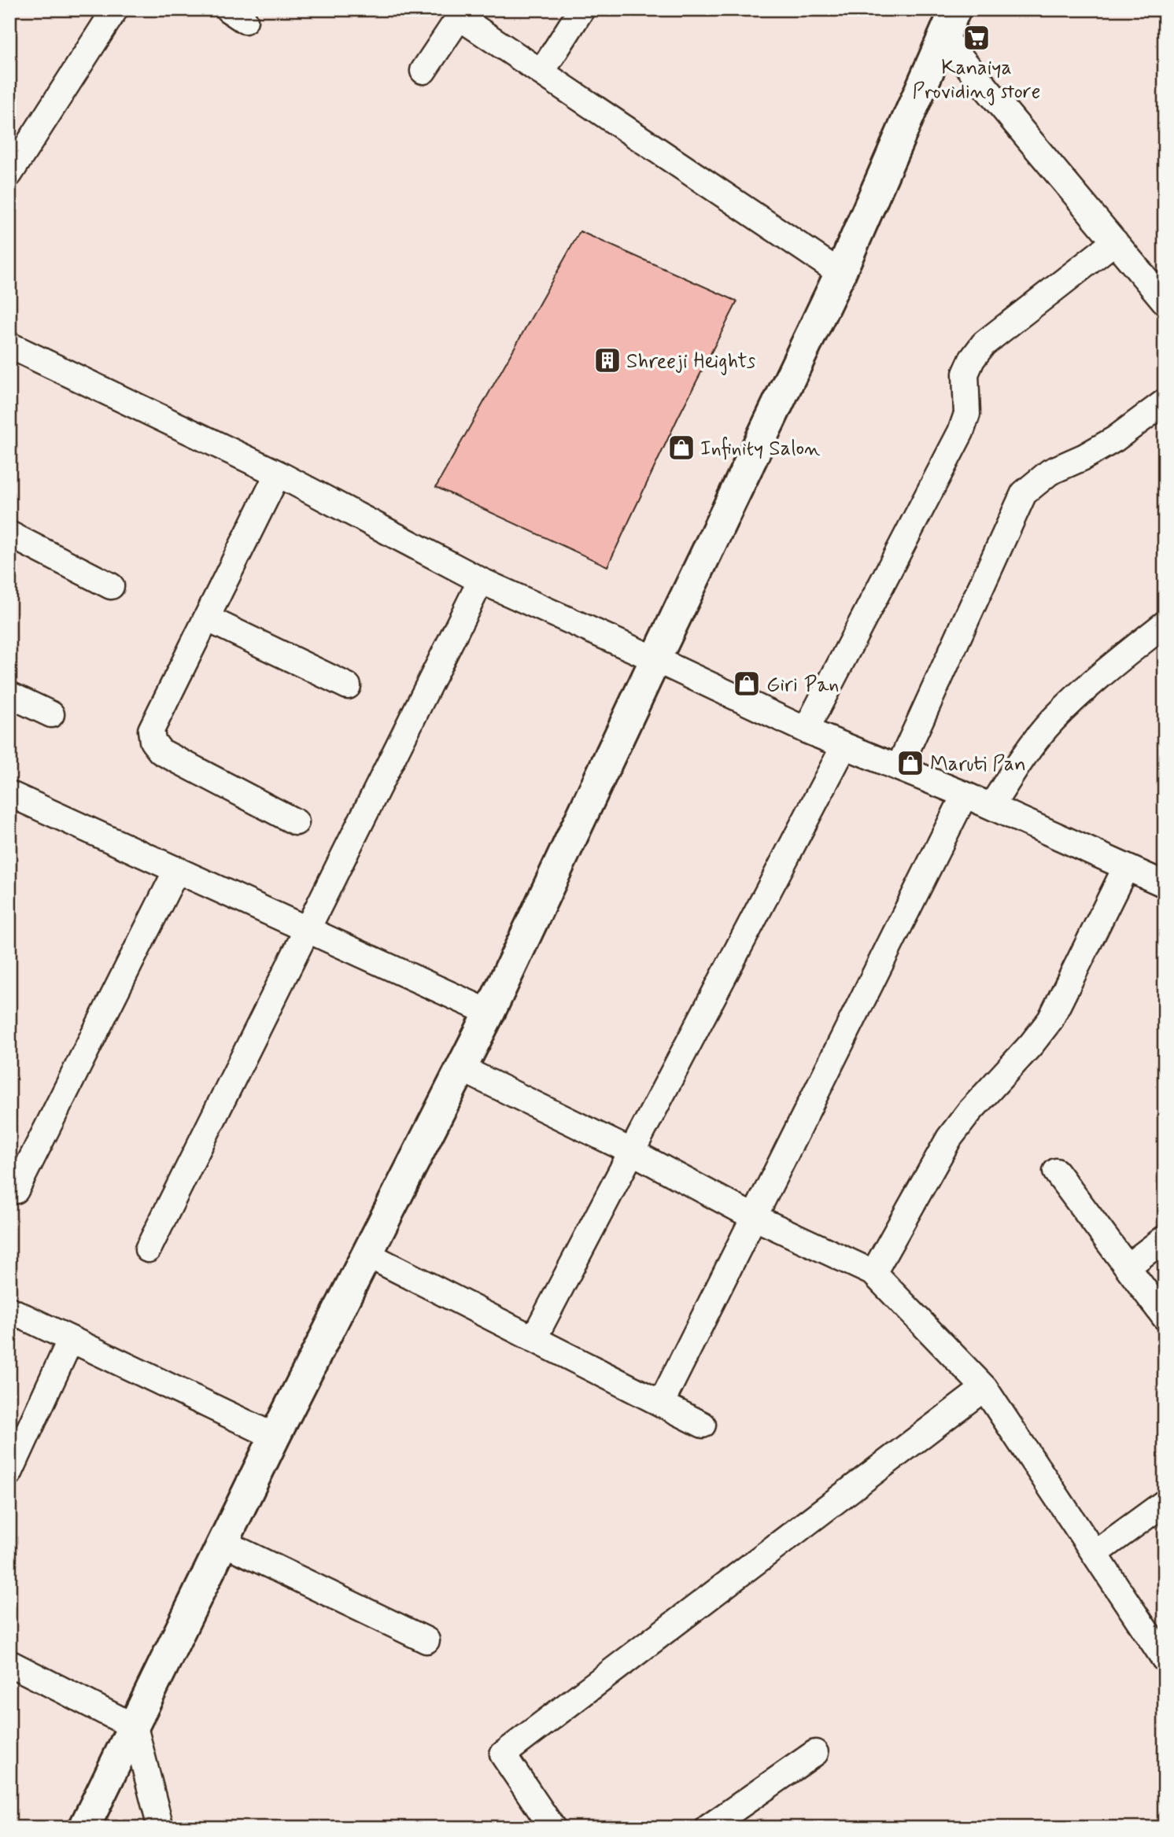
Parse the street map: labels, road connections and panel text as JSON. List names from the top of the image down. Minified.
{"places":{"supermarket":["Kanaiya Providing store"],"building":["Shreeji Heights"],"shop":["Infinity Salon","Giri Pan","Maruti Pan"]}}
